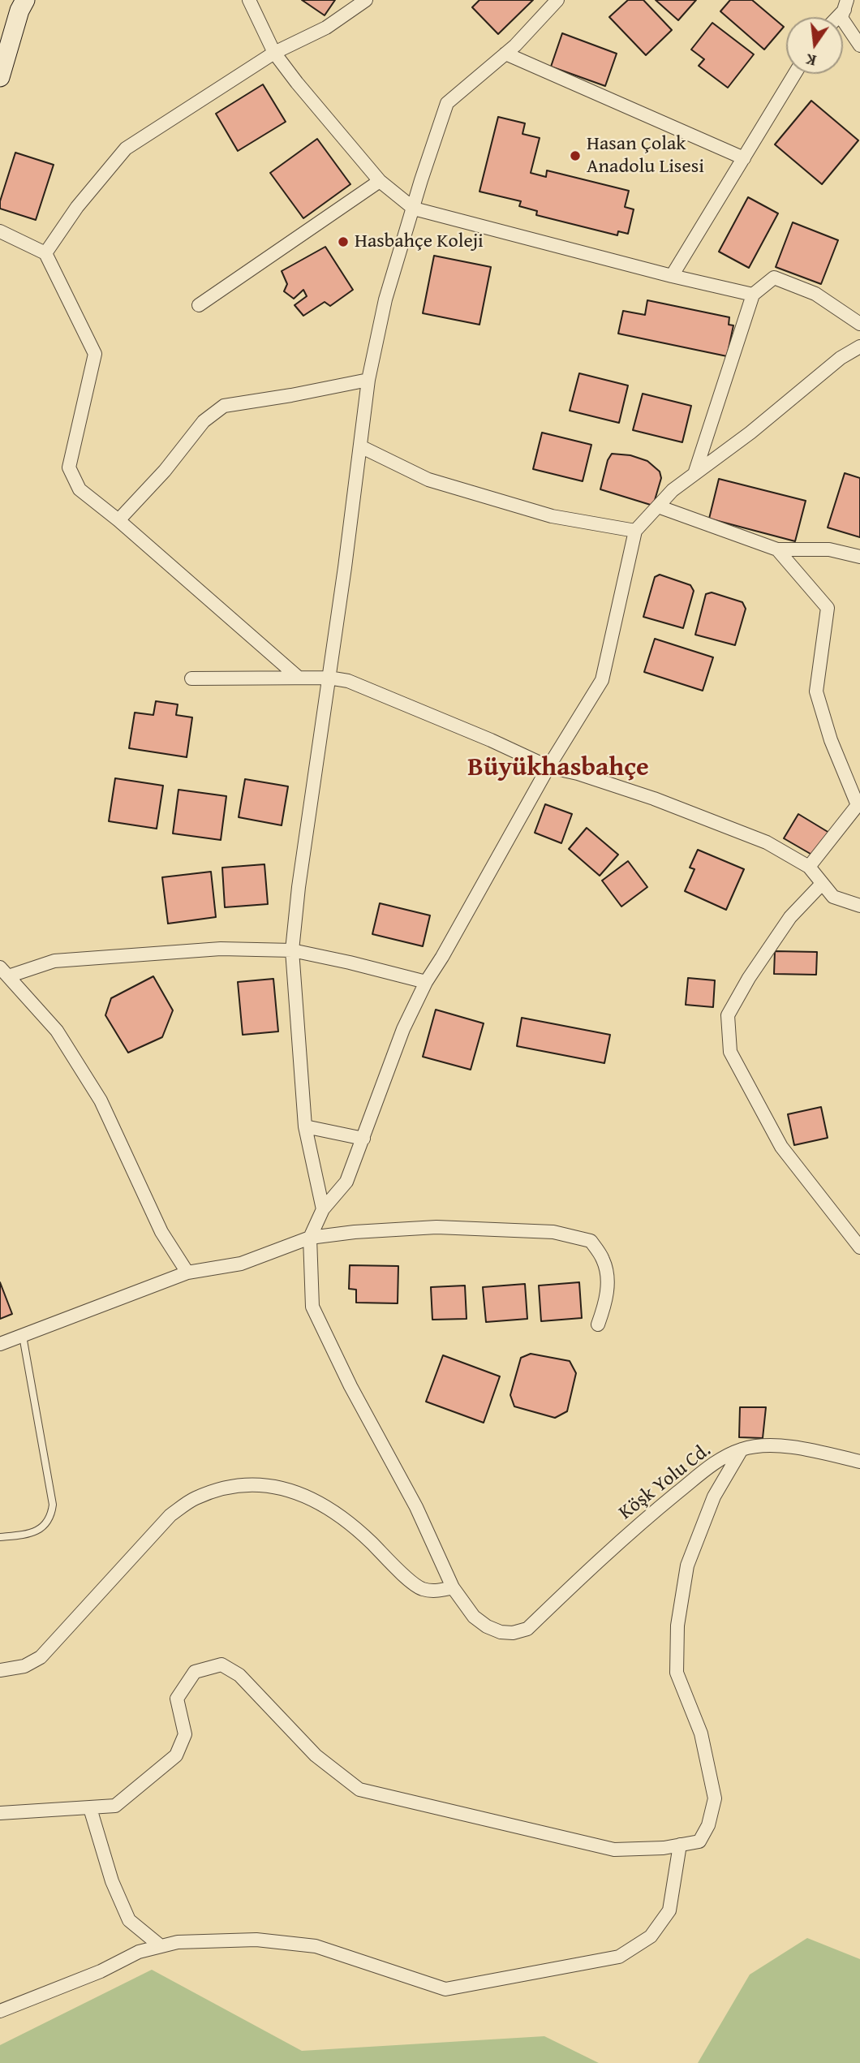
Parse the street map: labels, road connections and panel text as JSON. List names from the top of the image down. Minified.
{"streets":{"street":["Köşk Yolu Cd."]},"districts":["Büyükhasbahçe"],"places":["Hasan Çolak Anadolu Lisesi","Hasbahçe Koleji"],"north":"bottom"}
